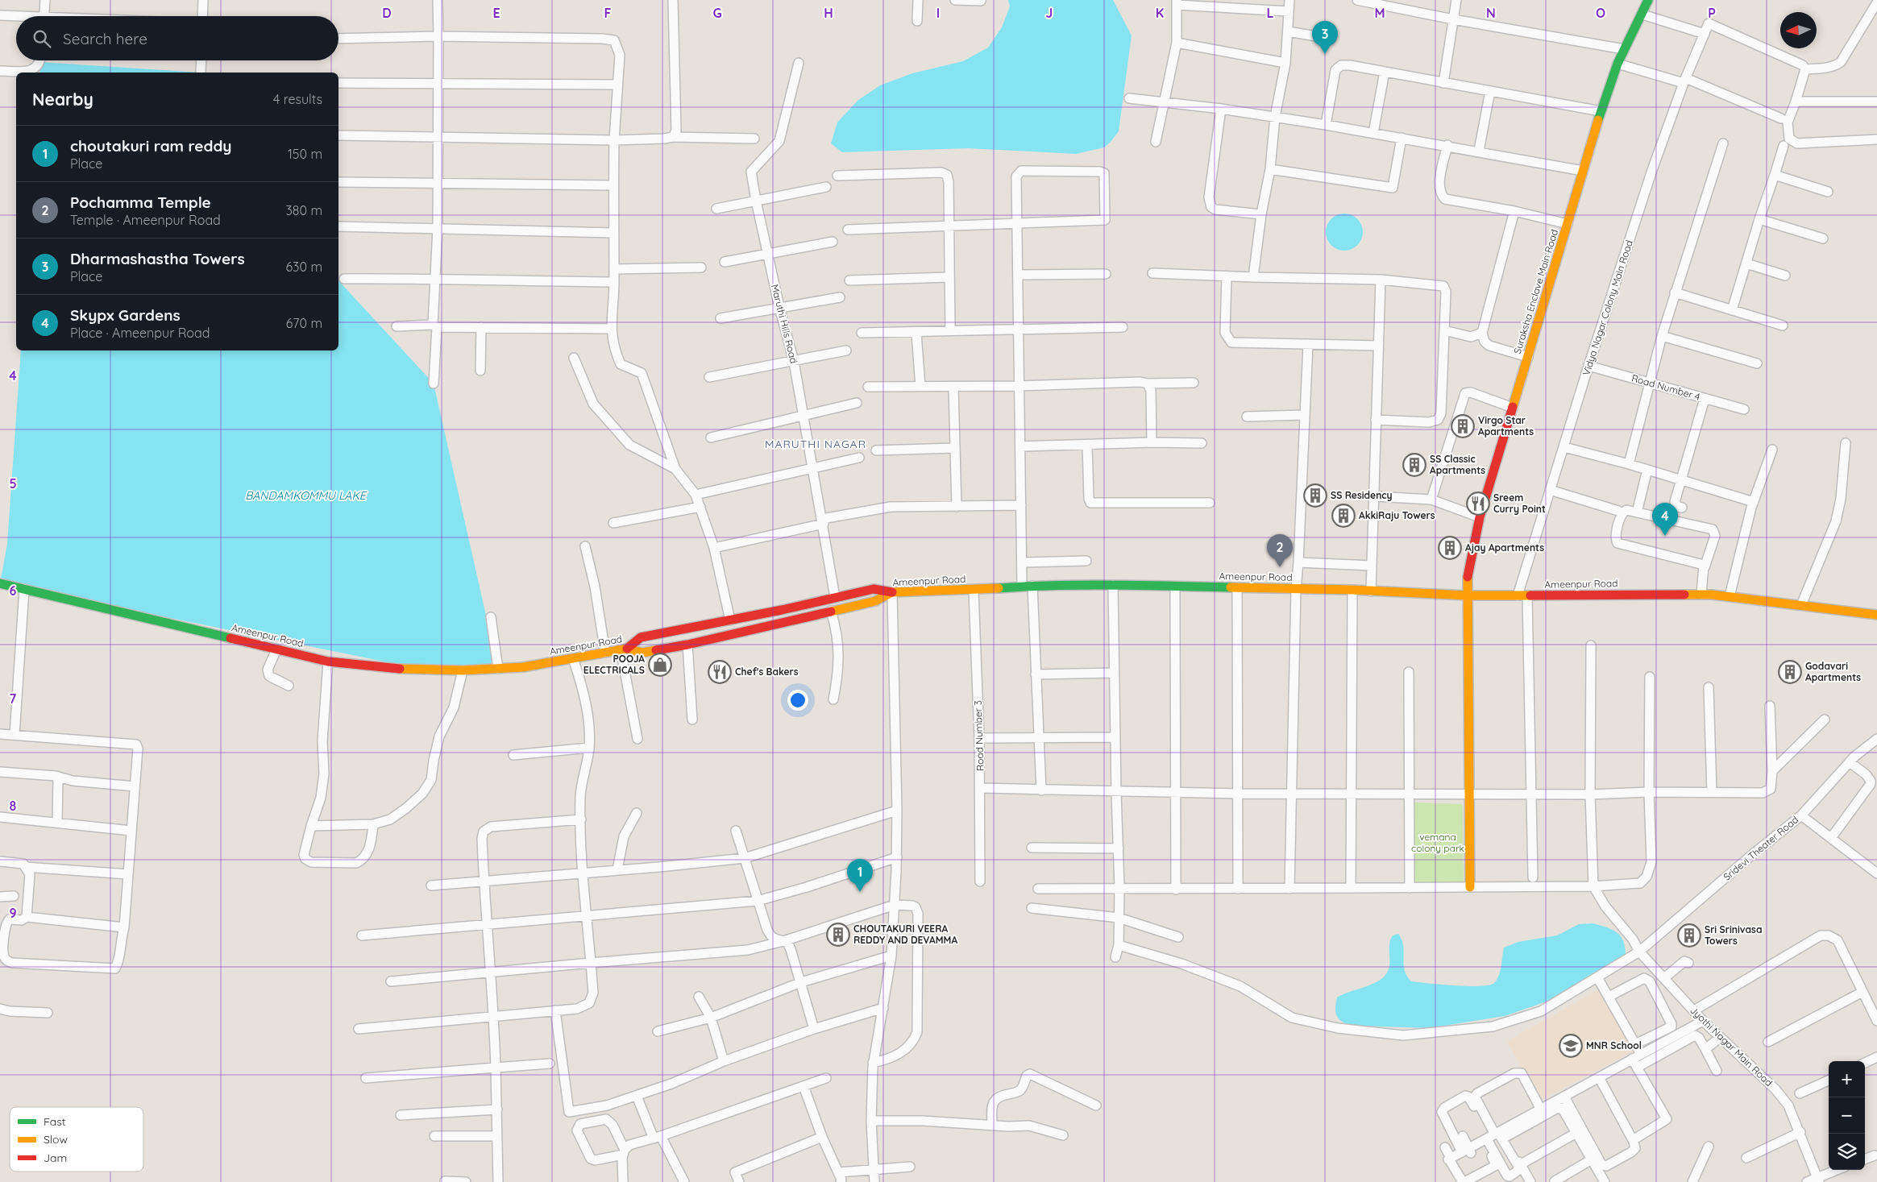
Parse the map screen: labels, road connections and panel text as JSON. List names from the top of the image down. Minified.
{"streets":{"street":["Suraksha Enclave Main Road","Vidya Nagar Colony Main Road","Maruthi Hills Road","Road Number 4","Ameenpur Road","Road Number 3","Sridevi Theater Road","Jyothi Nagar Main Road"]},"crossings":[["Suraksha Enclave Main Road","Ameenpur Road"],["Vidya Nagar Colony Main Road","Road Number 4"],["Vidya Nagar Colony Main Road","Ameenpur Road"],["Ameenpur Road","Road Number 3"],["Sridevi Theater Road","Jyothi Nagar Main Road"]],"districts":["MARUTHI NAGAR"],"water":["BANDAMKOMMU LAKE"],"parks":["vemana colony park"],"places":{"building":["Virgo Star Apartments","SS Classic Apartments","SS Residency","AkkiRaju Towers","Ajay Apartments","Godavari Apartments","CHOUTAKURI VEERA REDDY AND DEVAMMA","Sri Srinivasa Towers"],"restaurant":["Sreem Curry Point","Chef's Bakers"],"shop":["POOJA ELECTRICALS"],"school or university":["MNR School"]},"legend":["Fast","Slow","Jam"],"north":"left","page":{"search":"Search here","pins":["3","4","2","1"],"heading":["Nearby","4 results"],"list":[{"mark":"1","name":"choutakuri ram reddy","note":"Place","value":"150 m"},{"mark":"2","name":"Pochamma Temple","note":"Temple · Ameenpur Road","value":"380 m"},{"mark":"3","name":"Dharmashastha Towers","note":"Place","value":"630 m"},{"mark":"4","name":"Skypx Gardens","note":"Place · Ameenpur Road","value":"670 m"}],"map_buttons":["+","−"]},"grid":{"columns":["D","E","F","G","H","I","J","K","L","M","N","O","P"],"rows":["4","5","6","7","8","9"]}}
